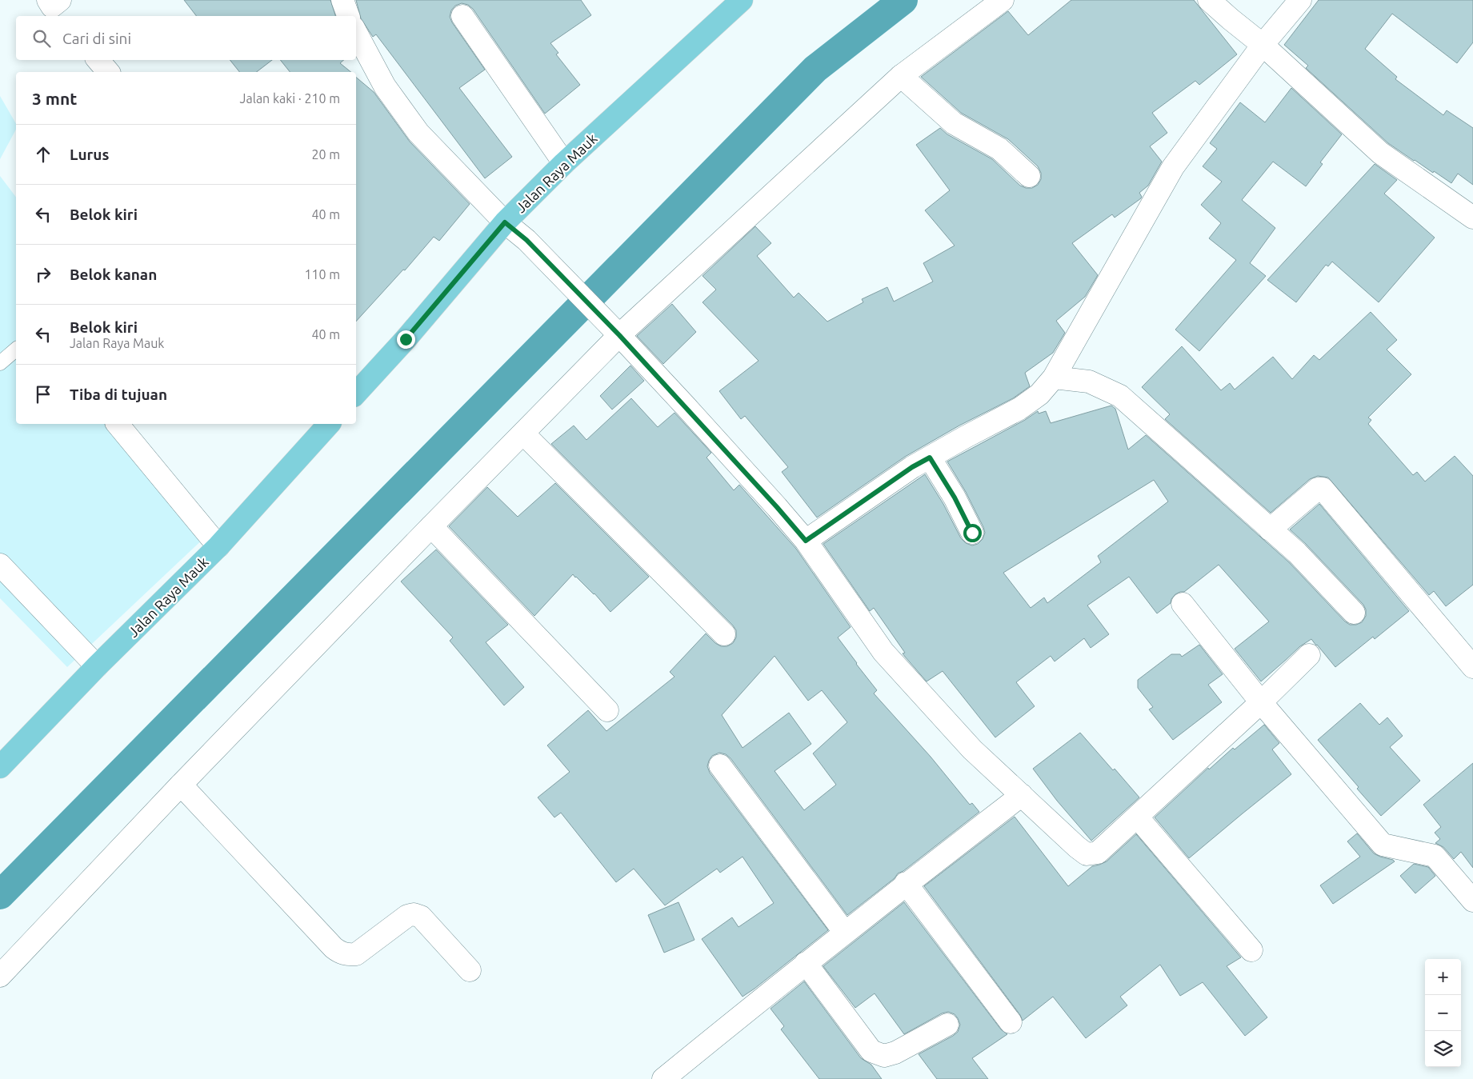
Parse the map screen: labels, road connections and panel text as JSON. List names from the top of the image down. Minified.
{"streets":{"main road":["Jalan Raya Mauk"]},"page":{"search":"Cari di sini","heading":["3 mnt","Jalan kaki · 210 m"],"list":[["Lurus","20 m"],["Belok kiri","40 m"],["Belok kanan","110 m"],["Belok kiri","Jalan Raya Mauk","40 m"],"Tiba di tujuan"],"map_buttons":["+","−"]}}
